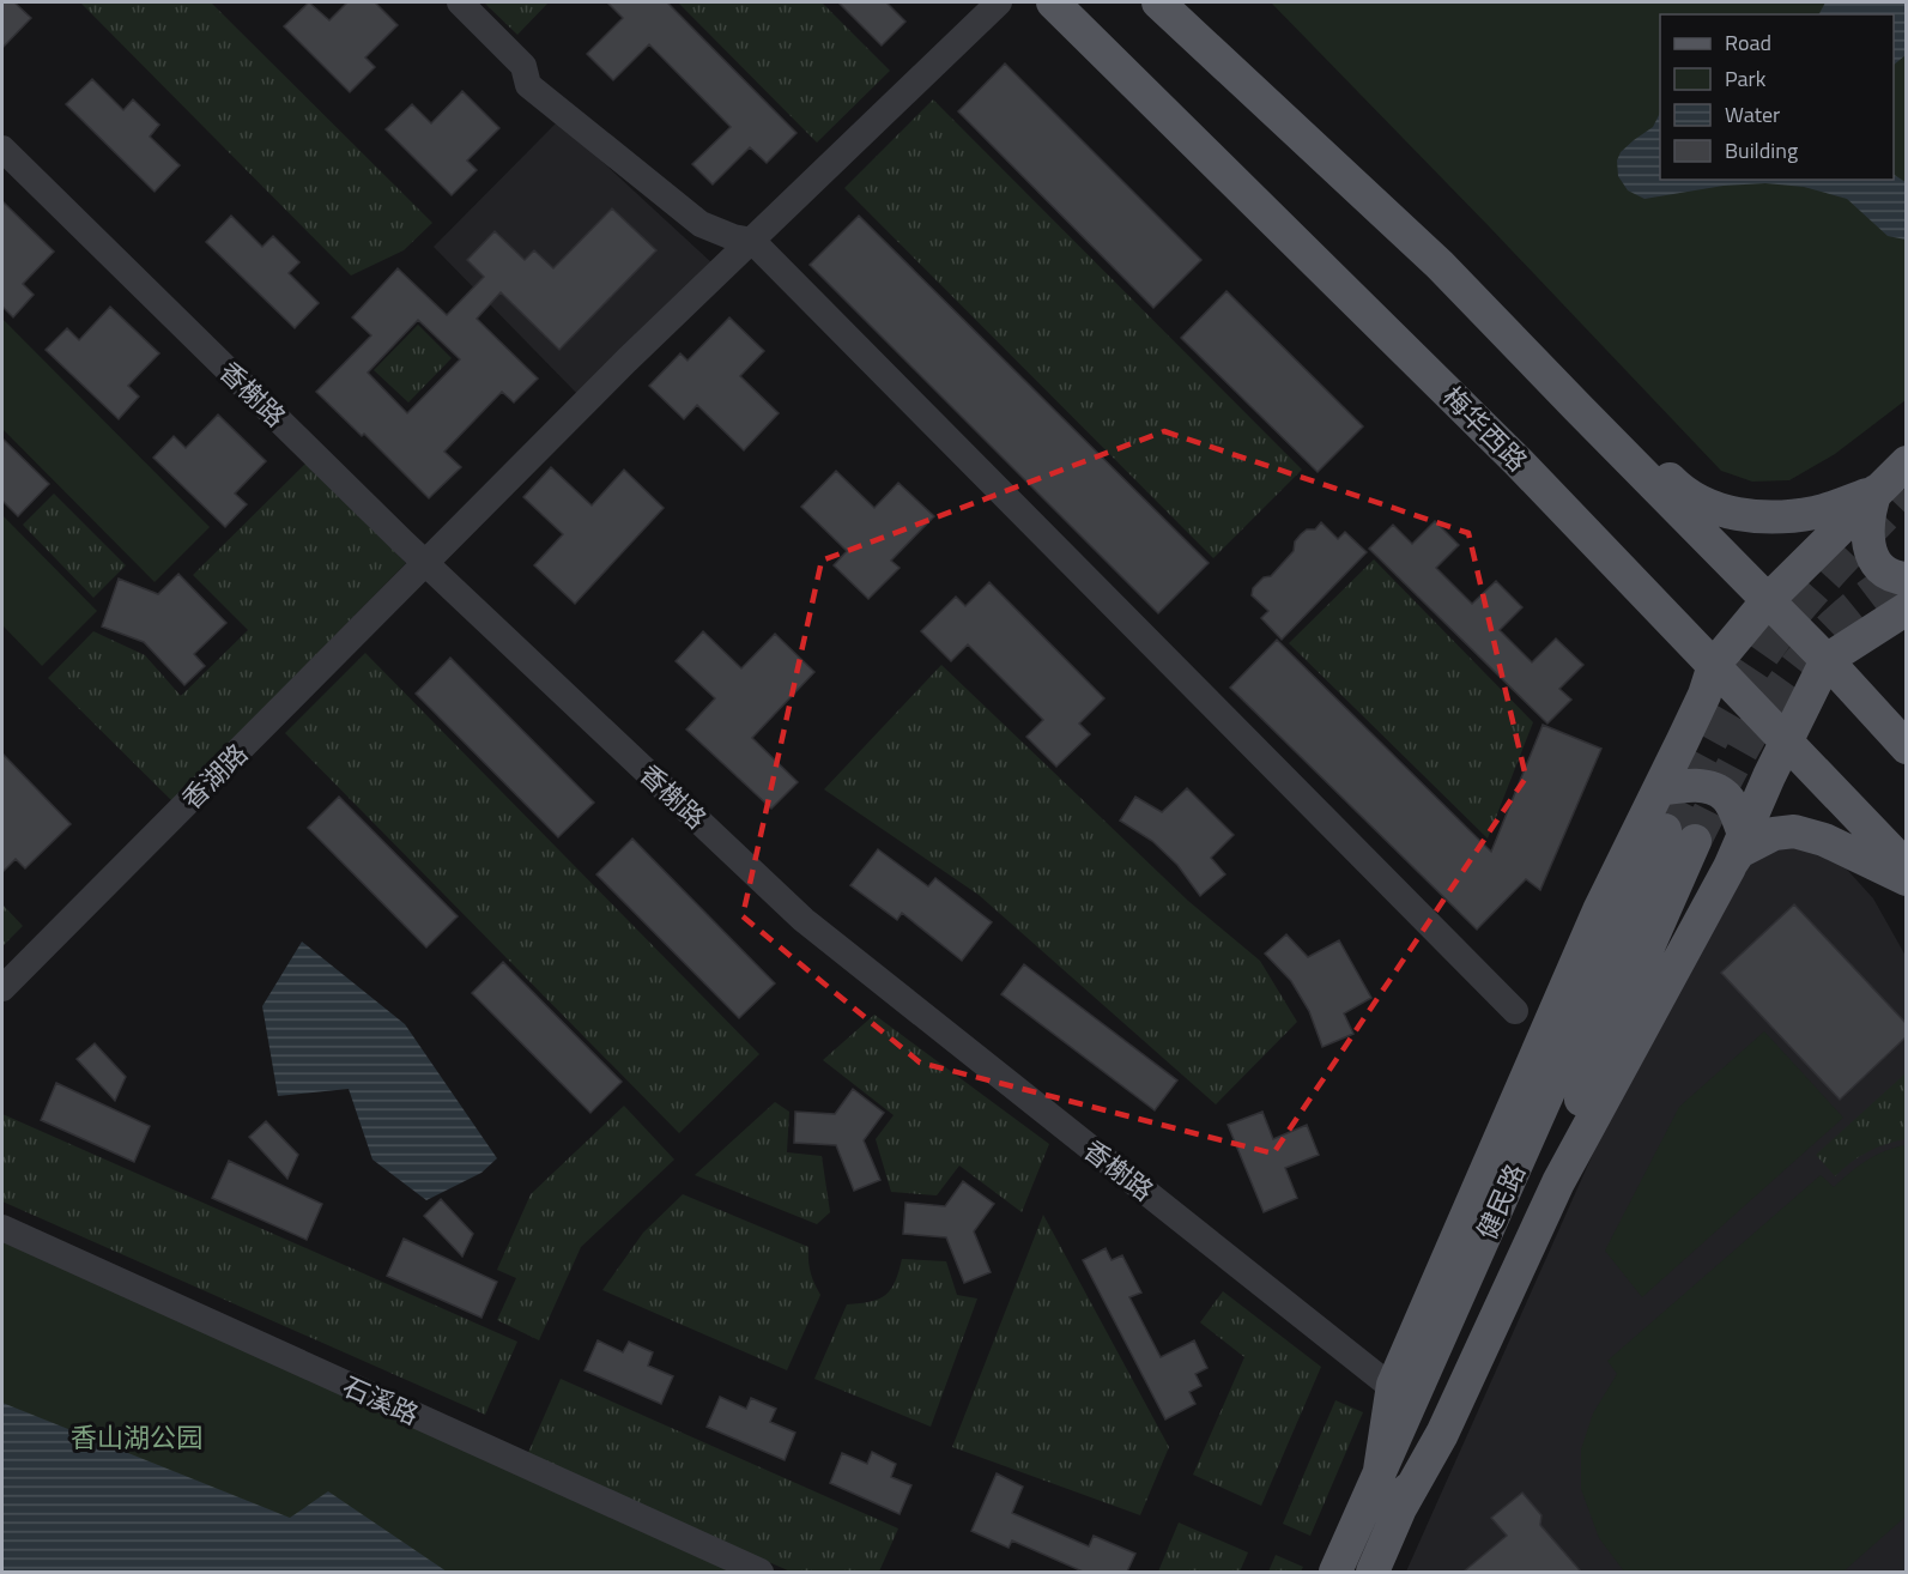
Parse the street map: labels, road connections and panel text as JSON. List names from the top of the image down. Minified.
{"streets":{"main road":["梅华西路","健民路"],"street":["香榭路","香湖路","石溪路"]},"crossings":[["香榭路","香湖路"]],"parks":["香山湖公园"],"legend":["Road","Park","Water","Building"]}
